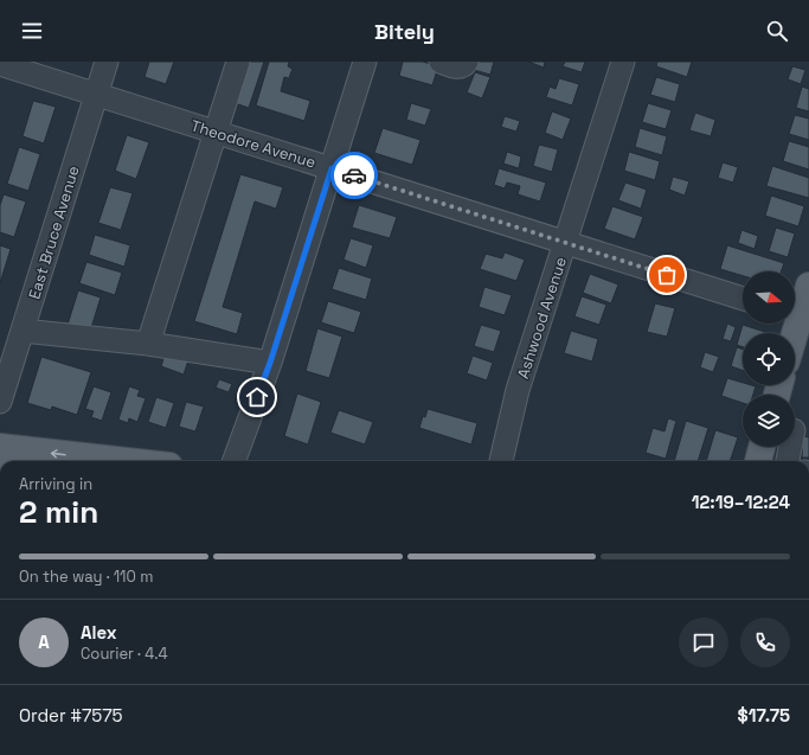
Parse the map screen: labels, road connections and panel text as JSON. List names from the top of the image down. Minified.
{"streets":{"street":["Theodore Avenue","East Bruce Avenue","Ashwood Avenue"]},"crossings":[["Theodore Avenue","East Bruce Avenue"],["Theodore Avenue","Ashwood Avenue"]],"north":"right","page":{"header":"Bitely","heading":["2 min","Arriving in","12:19–12:24"],"panel":["Alex","Courier · 4.4","Order #7575","$17.75"],"bar":"On the way · 110 m","round":"A"}}
